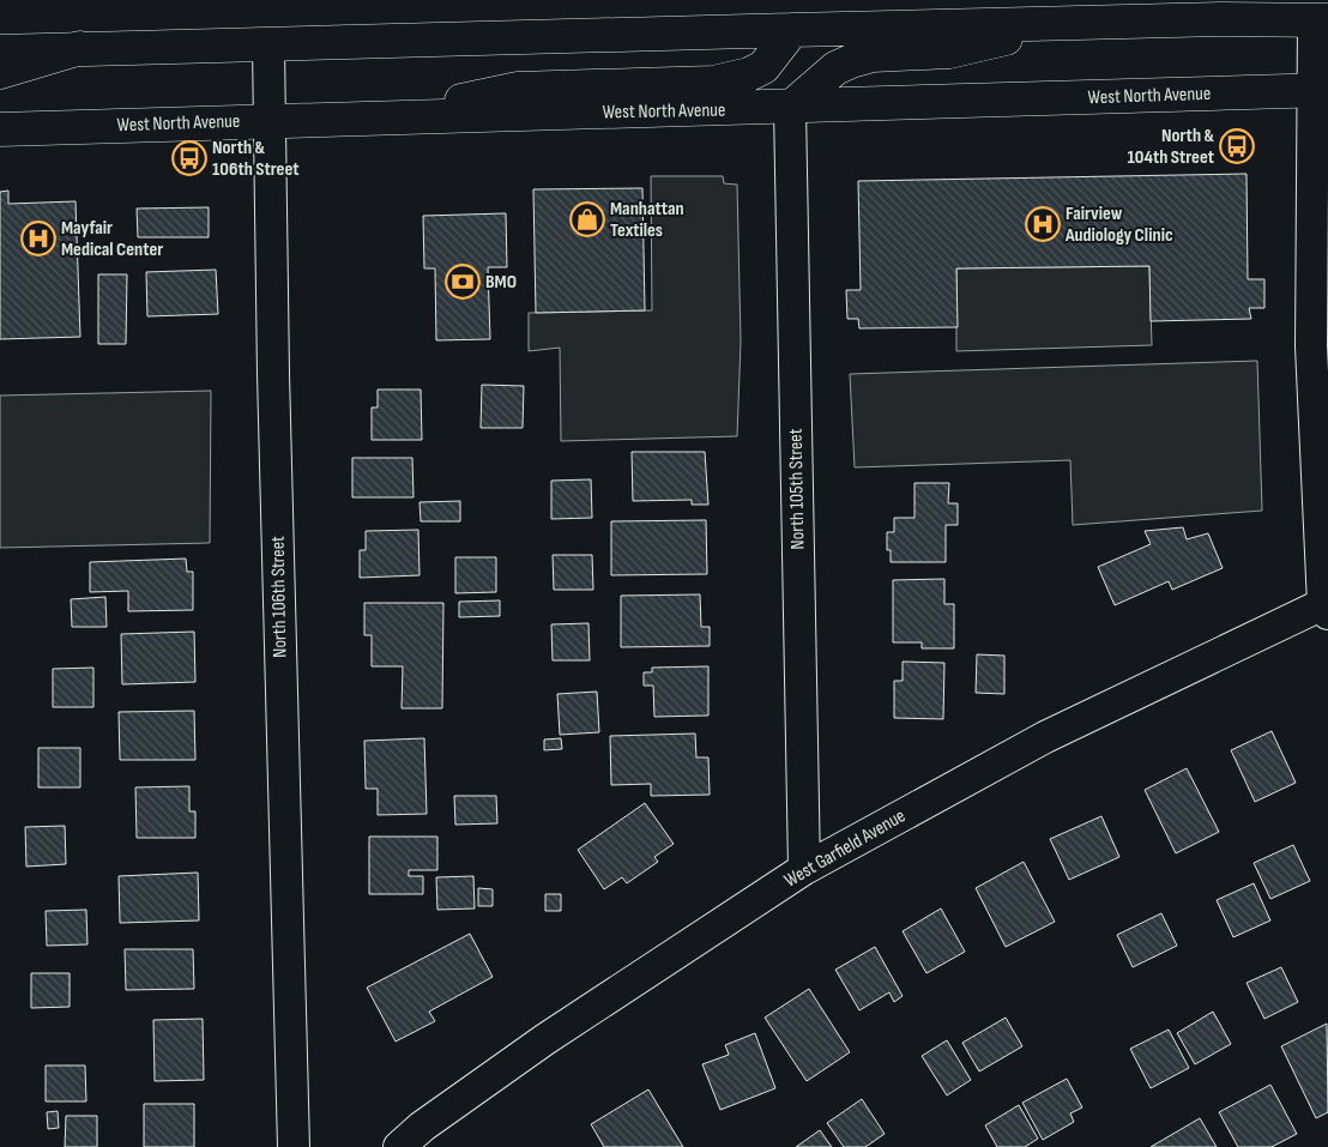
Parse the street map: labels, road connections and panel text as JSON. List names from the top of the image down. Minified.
{"streets":{"main road":["West North Avenue"],"street":["North 105th Street","North 106th Street","West Garfield Avenue"]},"crossings":[["West North Avenue","North 105th Street"],["West North Avenue","North 106th Street"],["North 105th Street","West Garfield Avenue"]],"places":{"bus stop":["North & 104th Street","North & 106th Street"],"shop":["Manhattan Textiles"],"hospital":["Fairview Audiology Clinic","Mayfair Medical Center"],"bank":["BMO"]}}
